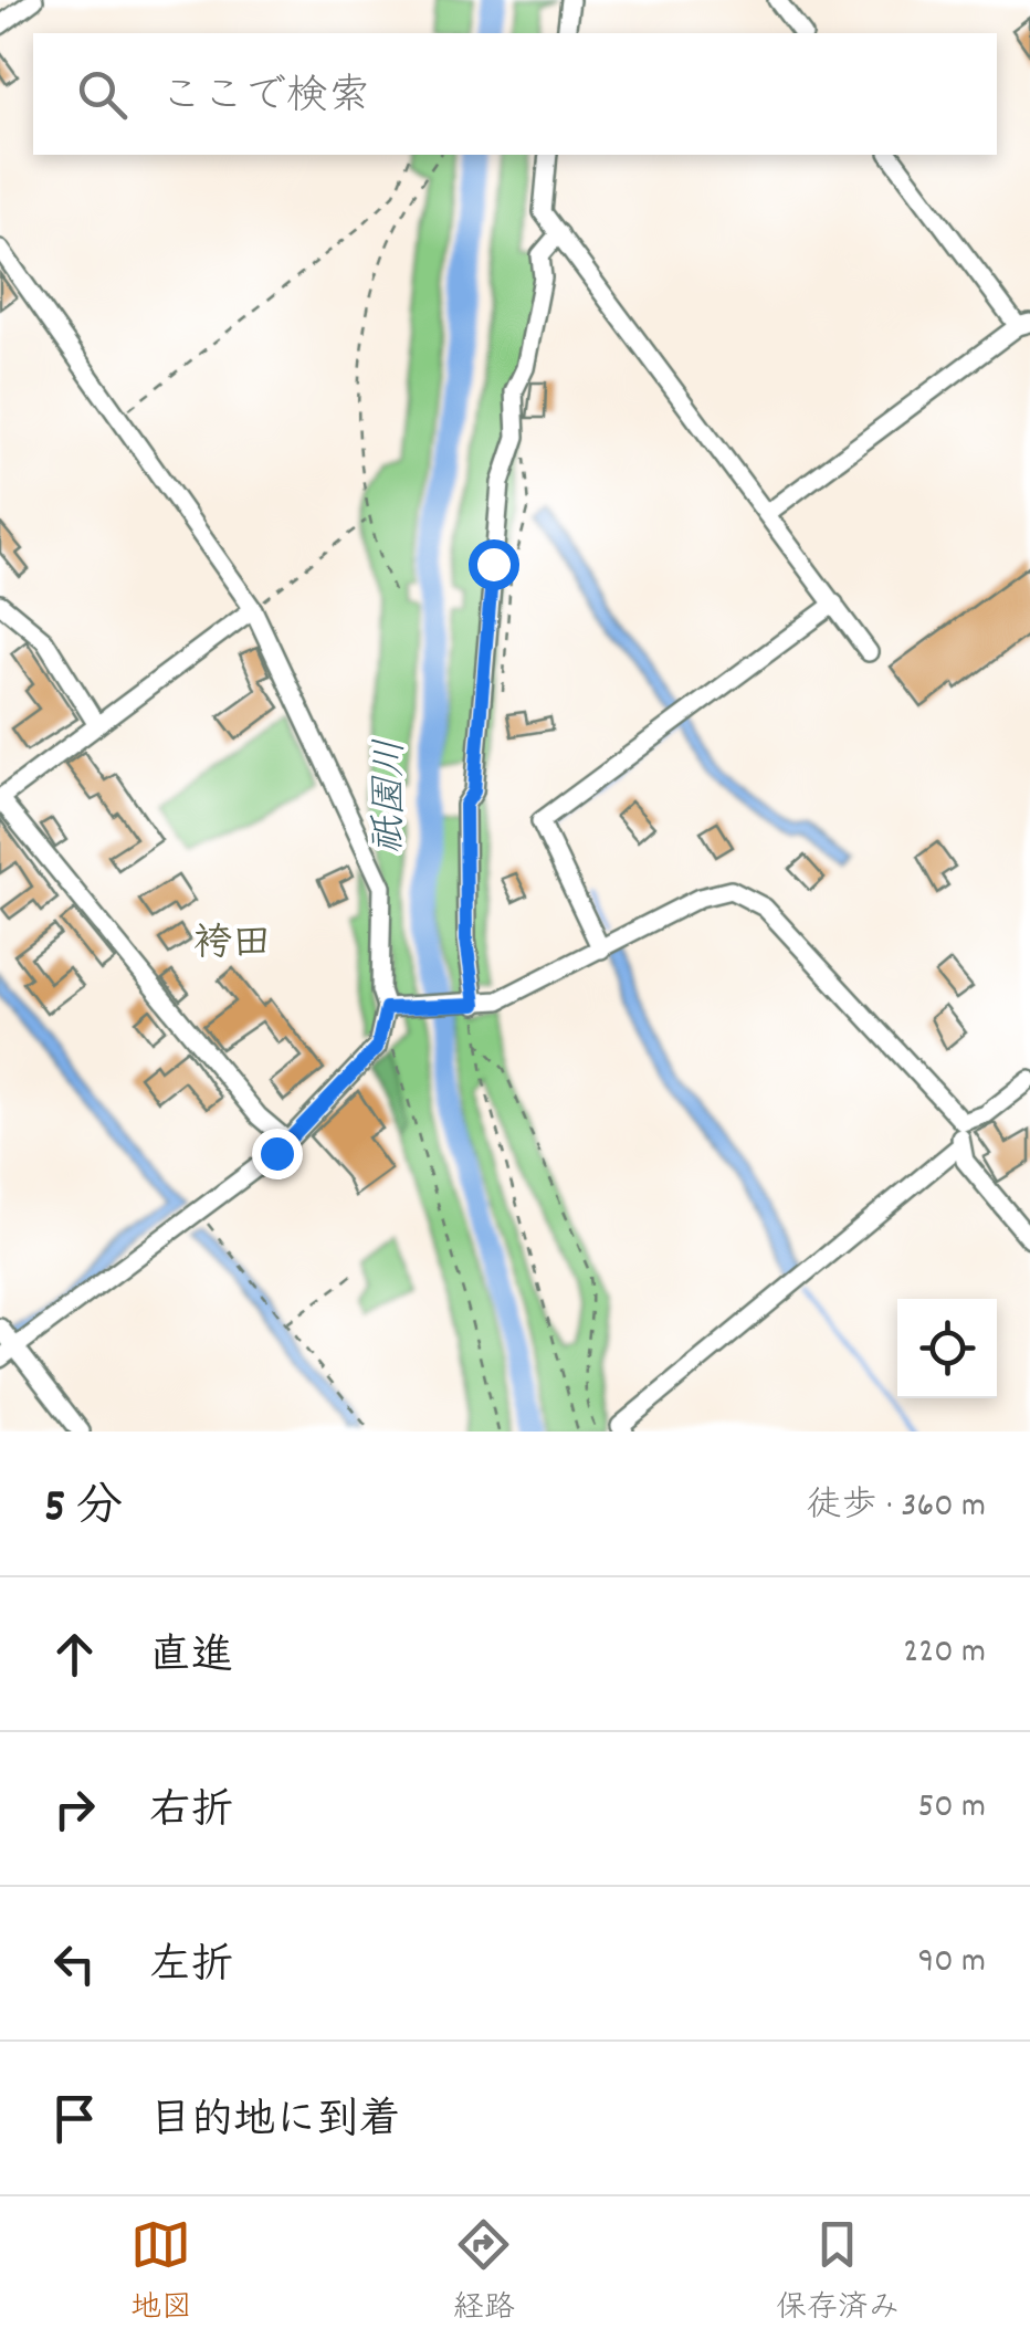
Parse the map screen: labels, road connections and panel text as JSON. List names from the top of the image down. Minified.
{"districts":["袴田"],"water":["祇園川"],"page":{"search":"ここで検索","heading":["5 分","徒歩 · 360 m"],"list":[["直進","220 m"],["右折","50 m"],["左折","90 m"],"目的地に到着"],"nav":["地図","経路","保存済み"]}}
